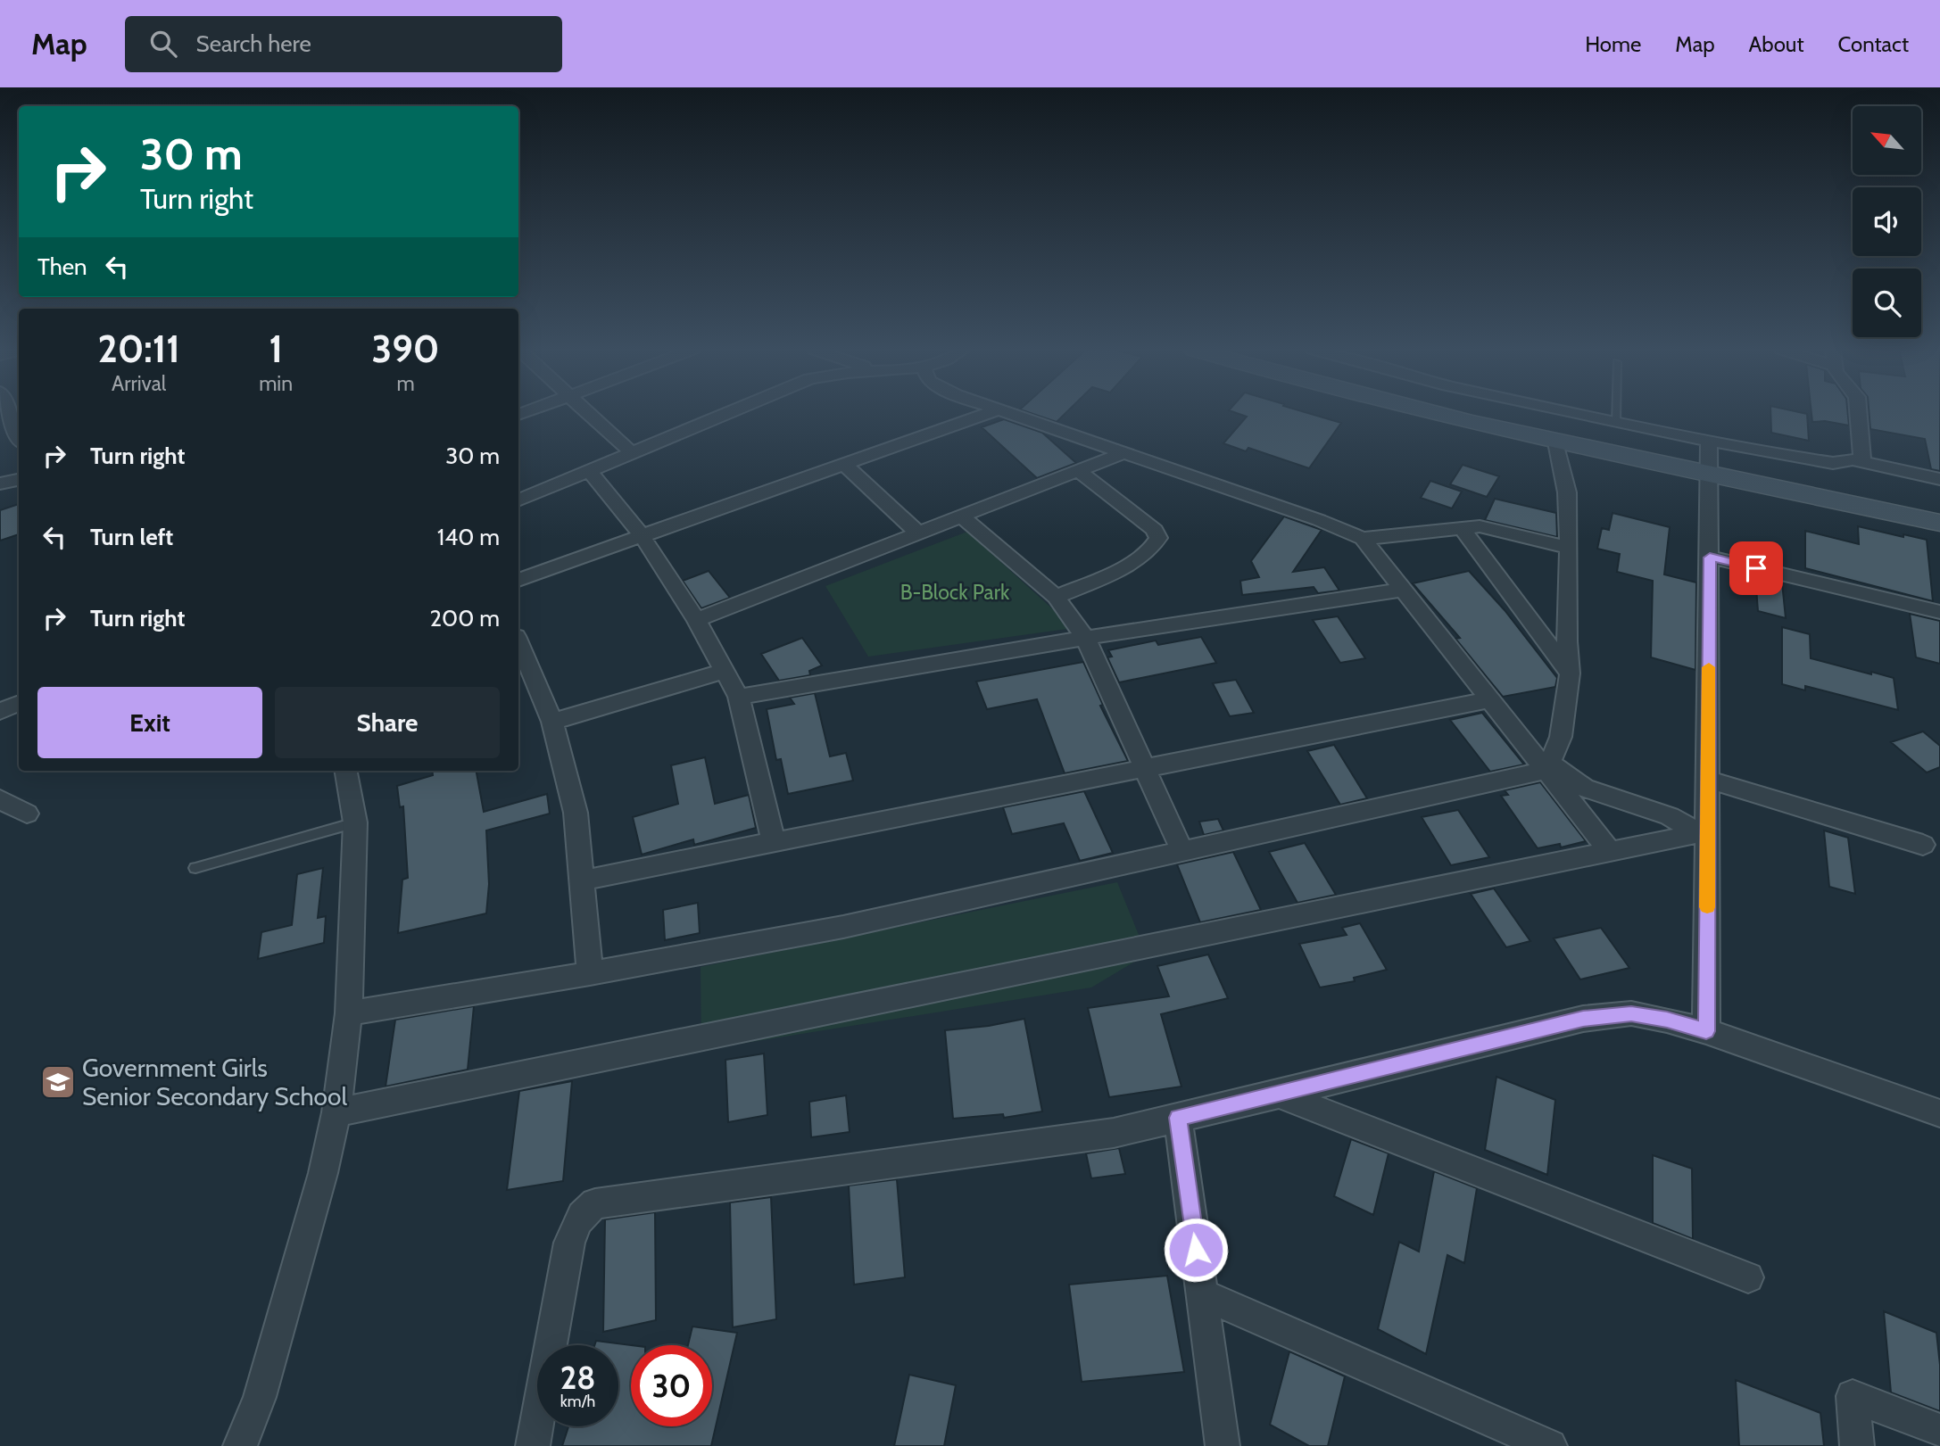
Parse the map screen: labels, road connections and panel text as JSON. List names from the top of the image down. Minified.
{"parks":["B-Block Park"],"places":{"school or university":["Government Girls Senior Secondary School"]},"north":"top left","page":{"header":"Map","search":"Search here","nav":["Home","Map","About","Contact"],"turn":["30 m","Turn right"],"then":"Then","eta":["20:11","Arrival","1","min","390","m"],"list":[{"name":"Turn right","value":"30 m"},{"name":"Turn left","value":"140 m"},{"name":"Turn right","value":"200 m"}],"buttons":["Exit","Share"],"speed":"28 km/h","limit":"30"}}
